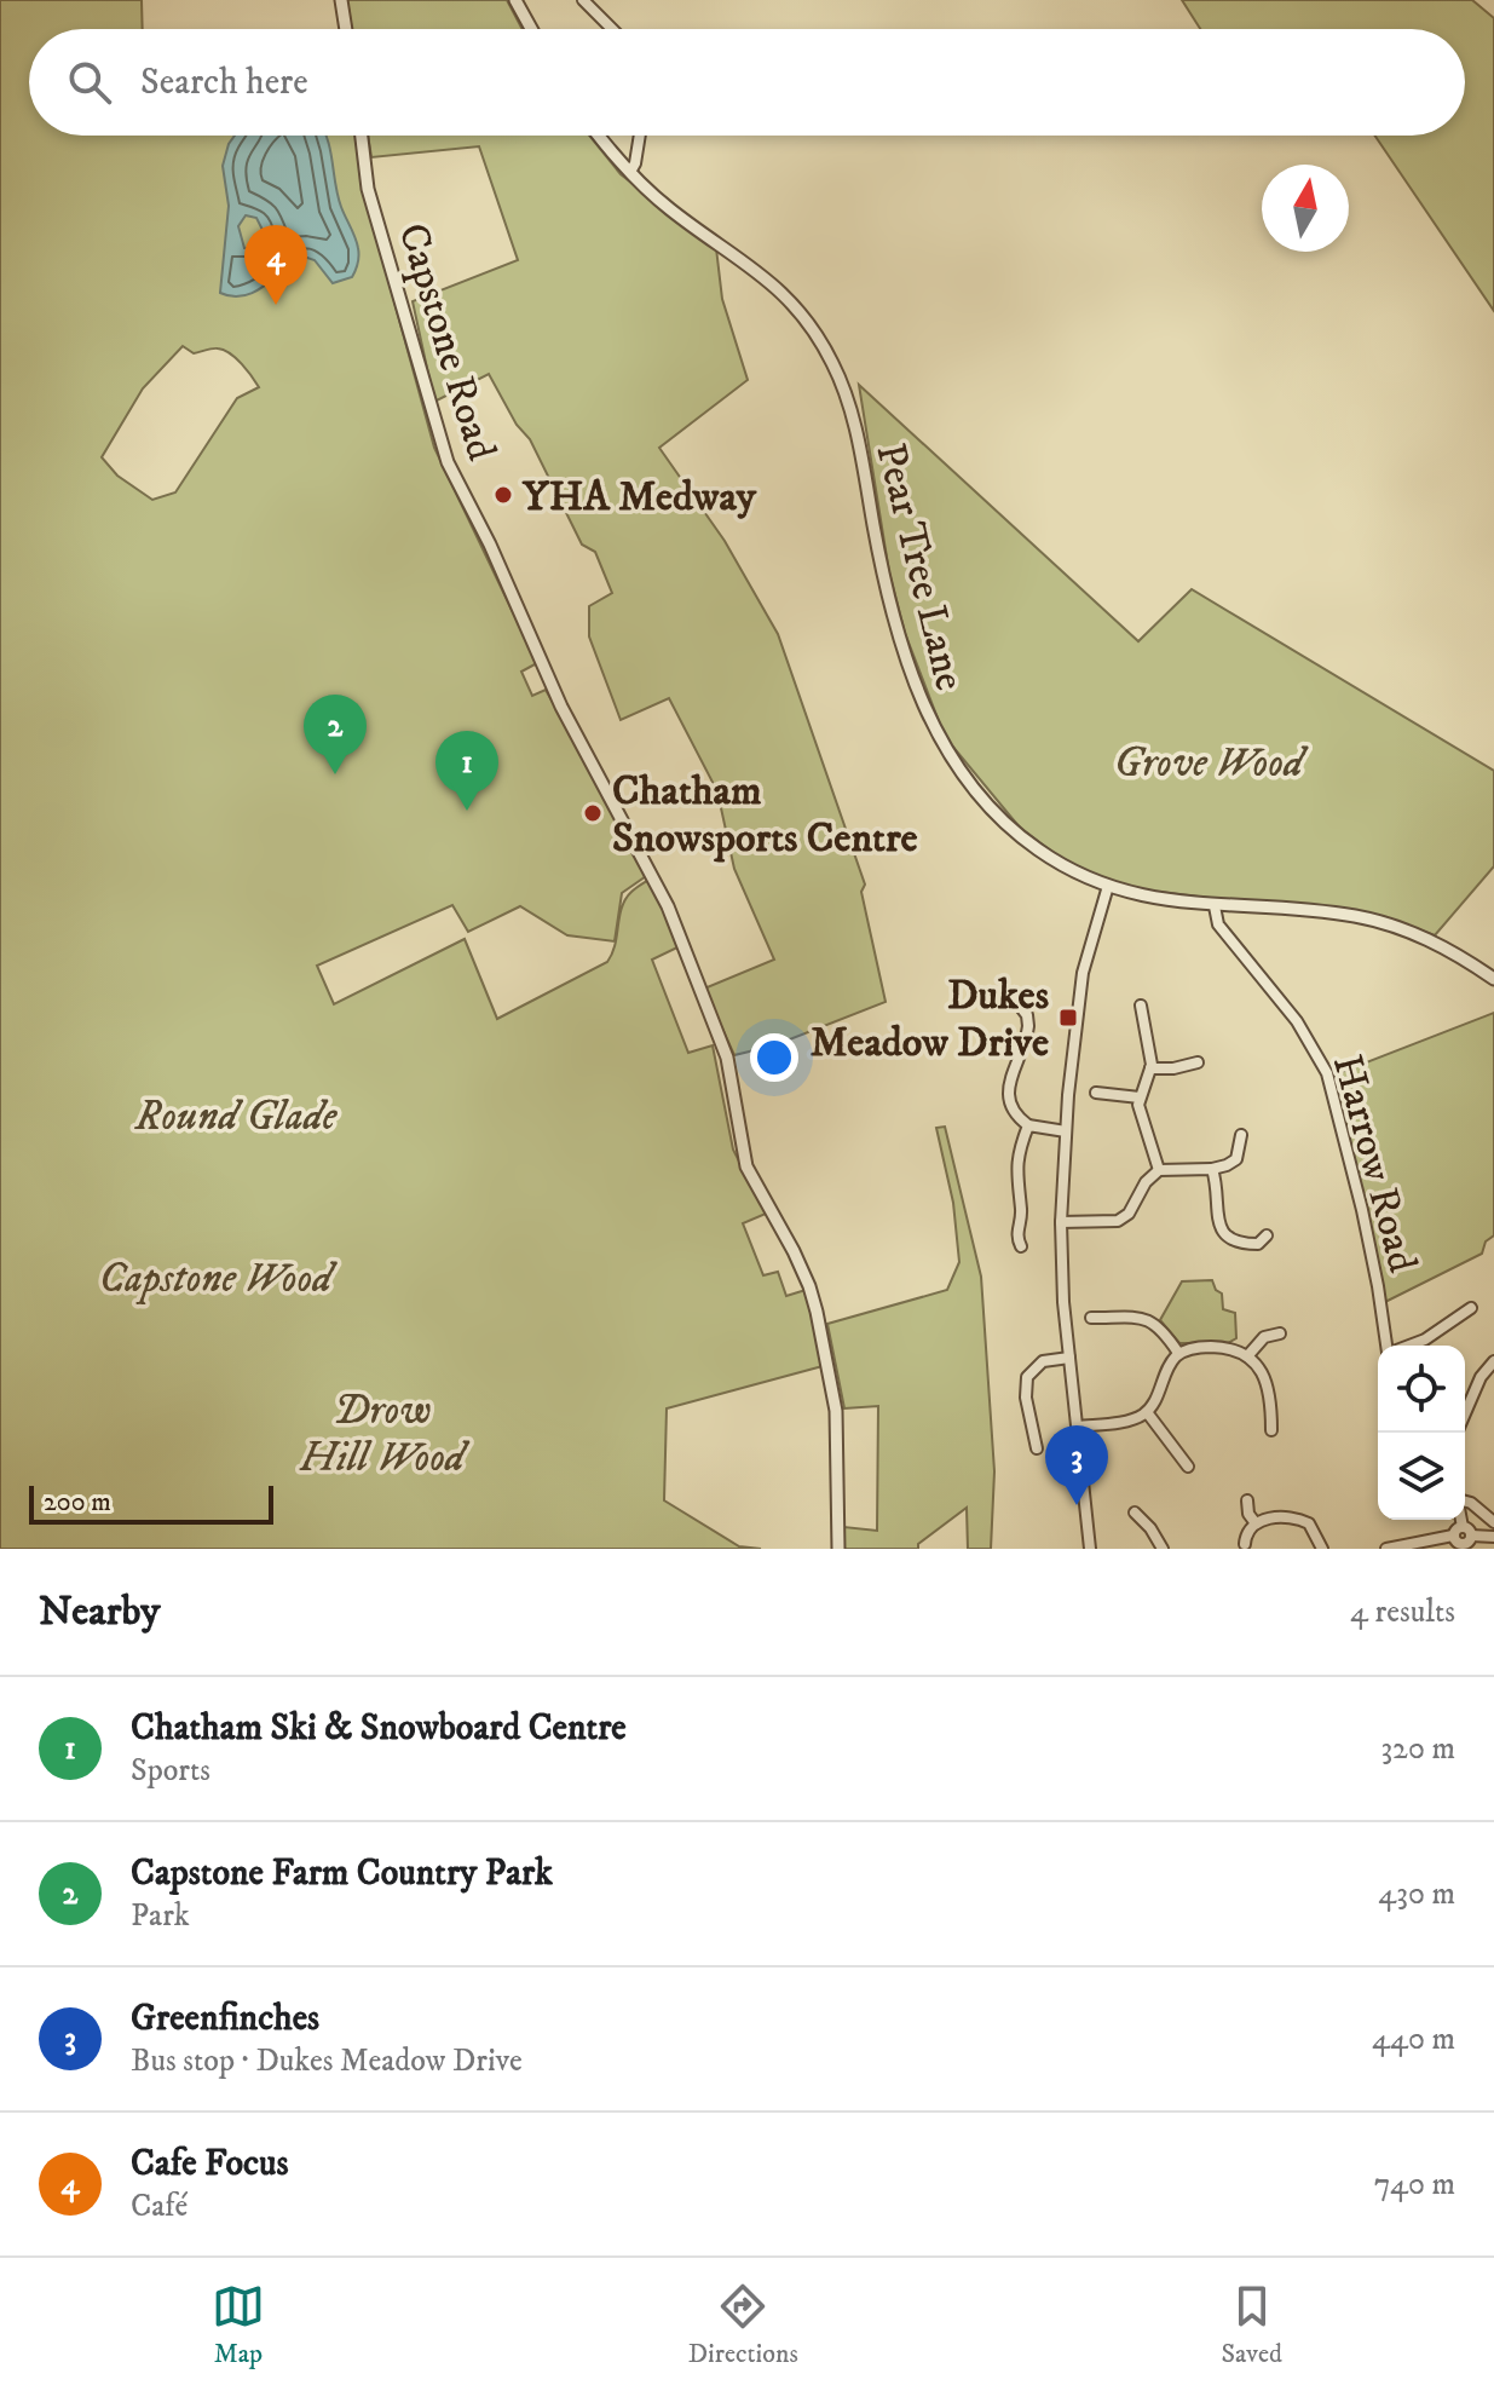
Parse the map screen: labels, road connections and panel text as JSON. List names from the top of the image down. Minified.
{"streets":{"street":["Capstone Road","Pear Tree Lane","Harrow Road"]},"crossings":[["Pear Tree Lane","Harrow Road"]],"parks":["Grove Wood","Round Glade","Capstone Wood","Drow Hill Wood"],"places":{"other":["YHA Medway","Chatham Snowsports Centre"],"transit":["Dukes Meadow Drive"]},"scale_bar":"200 m","north":"top","page":{"search":"Search here","pins":["4","2","1","3"],"scale":"200 m","heading":["Nearby","4 results"],"list":[{"mark":"1","name":"Chatham Ski & Snowboard Centre","note":"Sports","value":"320 m"},{"mark":"2","name":"Capstone Farm Country Park","note":"Park","value":"430 m"},{"mark":"3","name":"Greenfinches","note":"Bus stop · Dukes Meadow Drive","value":"440 m"},{"mark":"4","name":"Cafe Focus","note":"Café","value":"740 m"}],"nav":["Map","Directions","Saved"]}}
